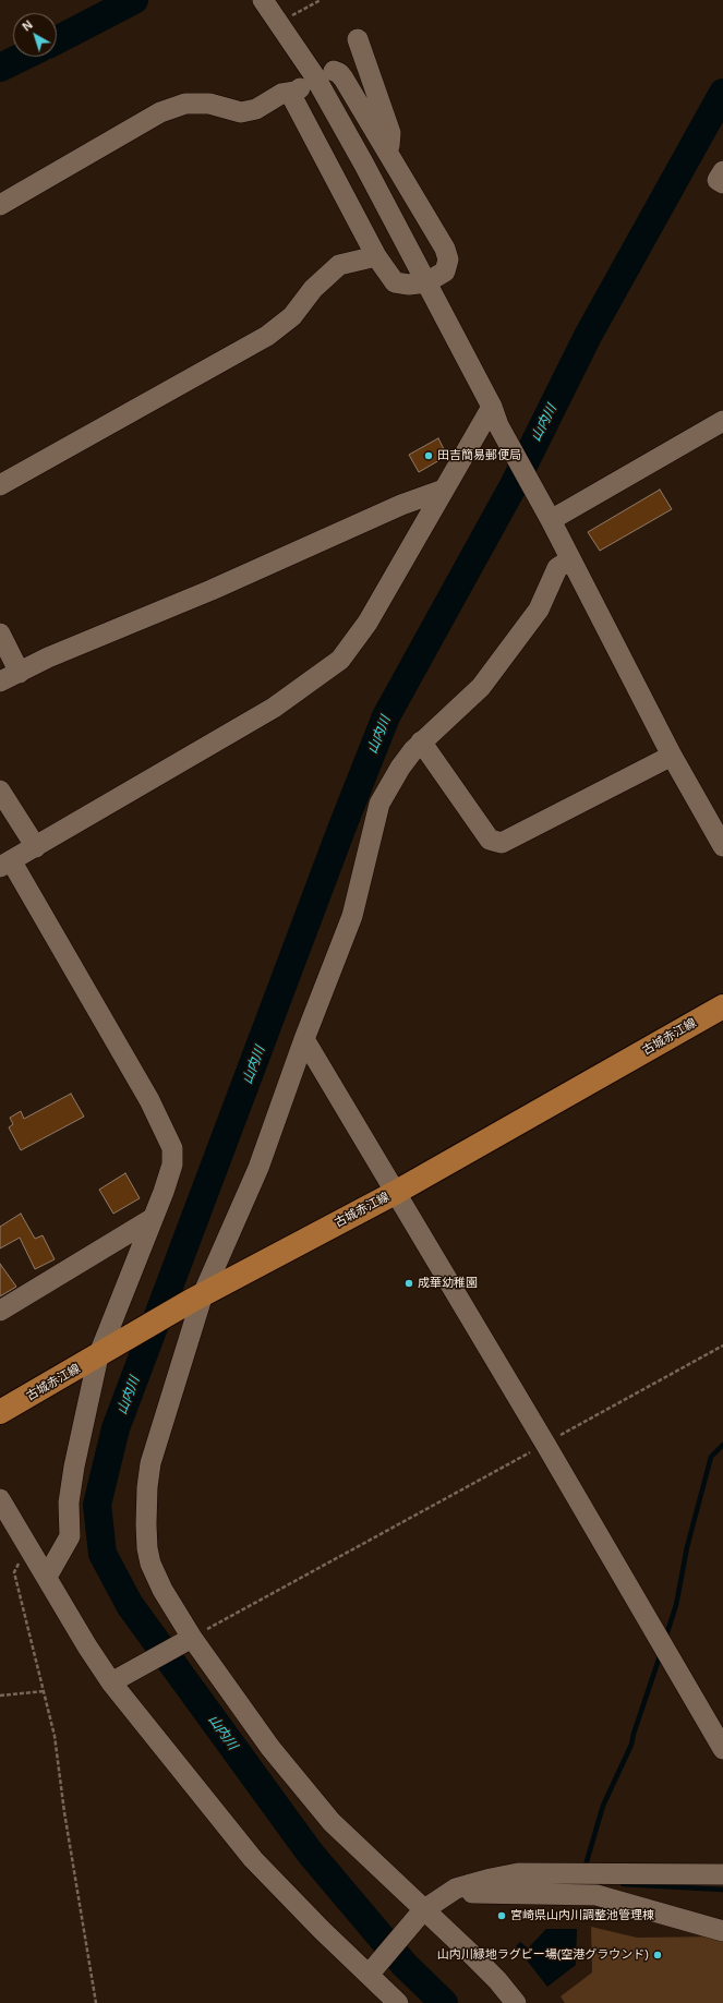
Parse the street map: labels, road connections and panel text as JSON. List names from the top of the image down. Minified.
{"streets":{"main road":["古城赤江線"]},"water":["山内川"],"places":["田吉簡易郵便局","成華幼稚園","宮崎県山内川調整池管理棟","山内川緑地ラグビー場(空港グラウンド)"],"north":"top left"}
